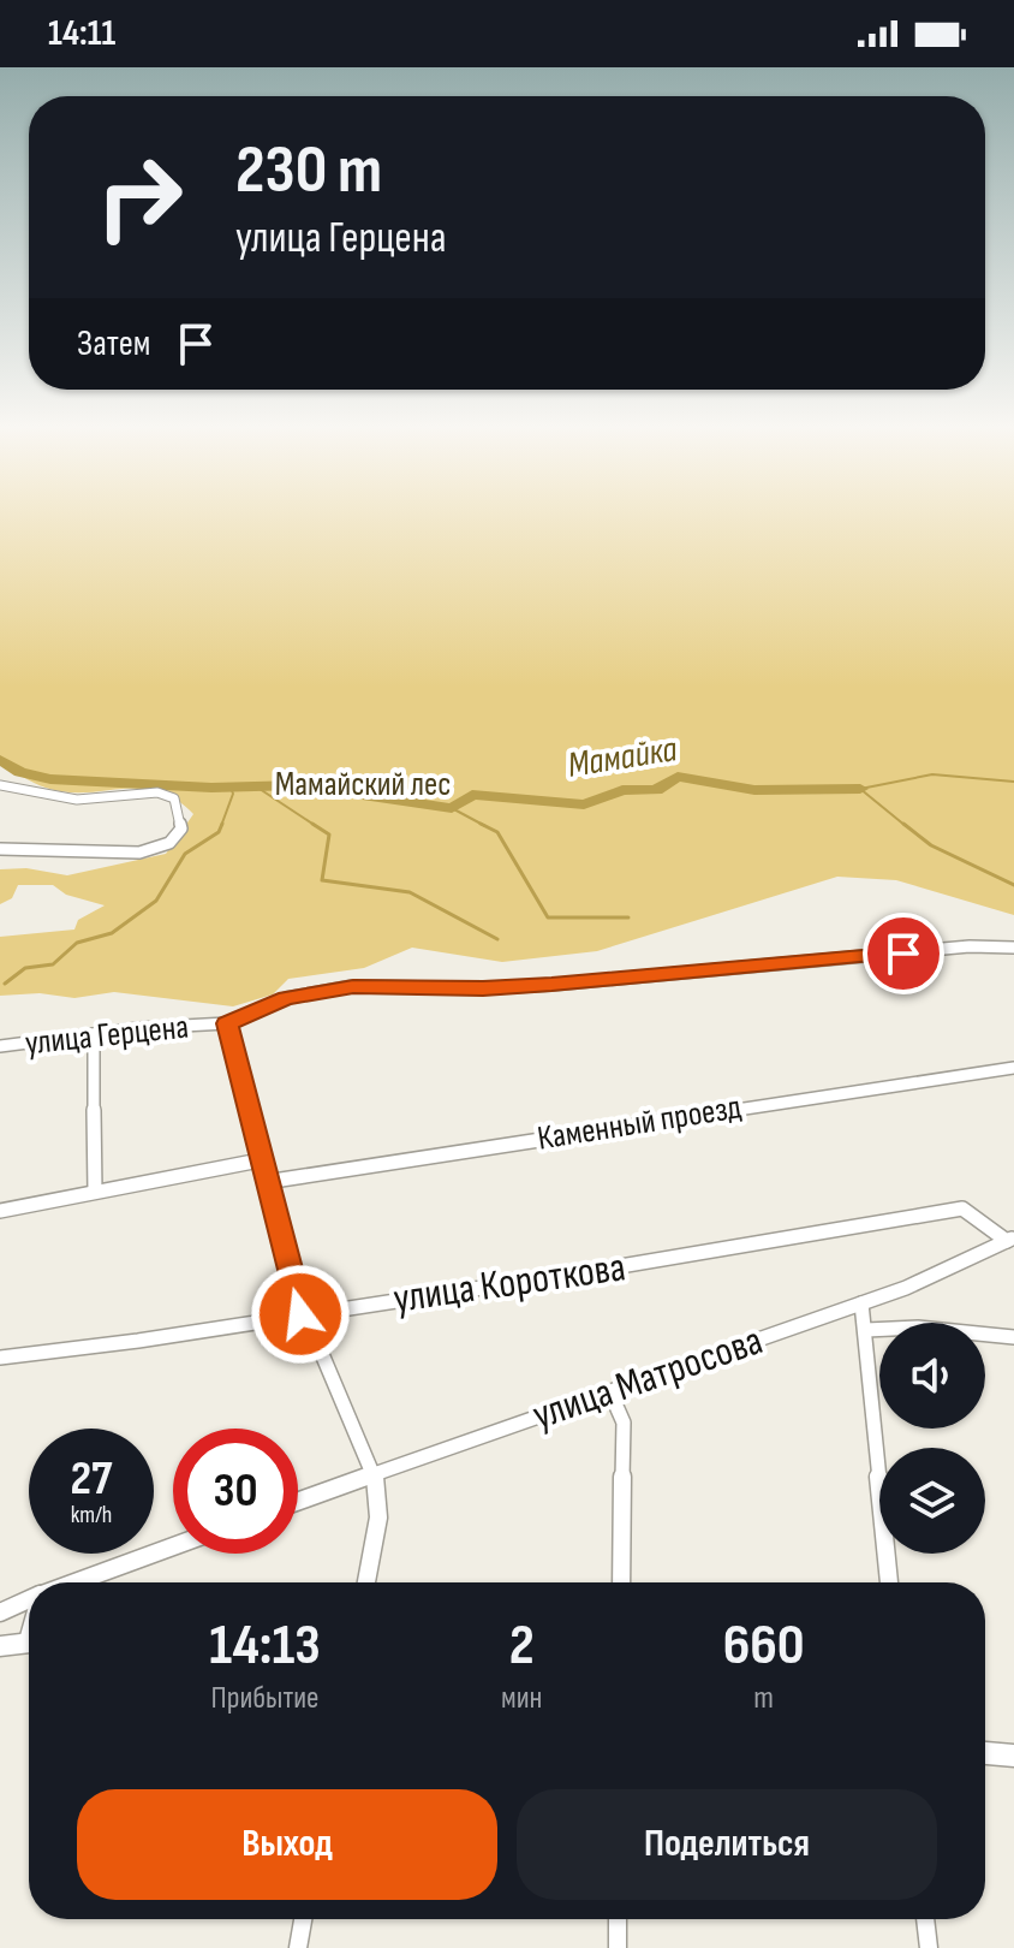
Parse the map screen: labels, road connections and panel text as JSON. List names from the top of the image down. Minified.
{"streets":{"street":["улица Герцена","Каменный проезд","улица Короткова","улица Матросова"]},"crossings":[["улица Короткова","улица Матросова"]],"water":["Мамайка"],"parks":["Мамайский лес"],"page":{"status":"14:11","turn":["230 m","улица Герцена"],"then":"Затем","speed":"27 km/h","limit":"30","eta":["14:13","Прибытие","2","мин","660","m"],"buttons":["Выход","Поделиться"]}}
